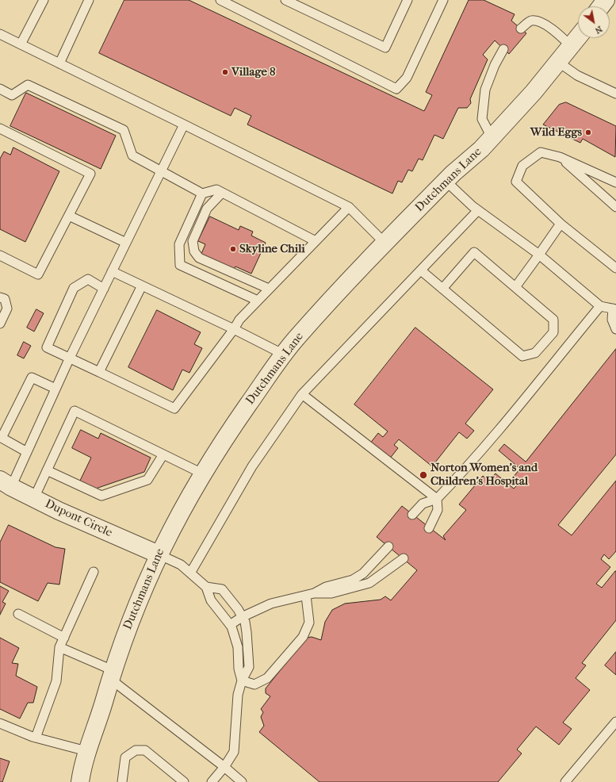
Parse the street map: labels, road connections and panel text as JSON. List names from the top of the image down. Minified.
{"streets":{"street":["Dutchmans Lane","Dupont Circle"]},"crossings":[["Dutchmans Lane","Dupont Circle"]],"places":["Village 8","Wild Eggs","Skyline Chili","Norton Women's and Children's Hospital"],"north":"bottom right"}
